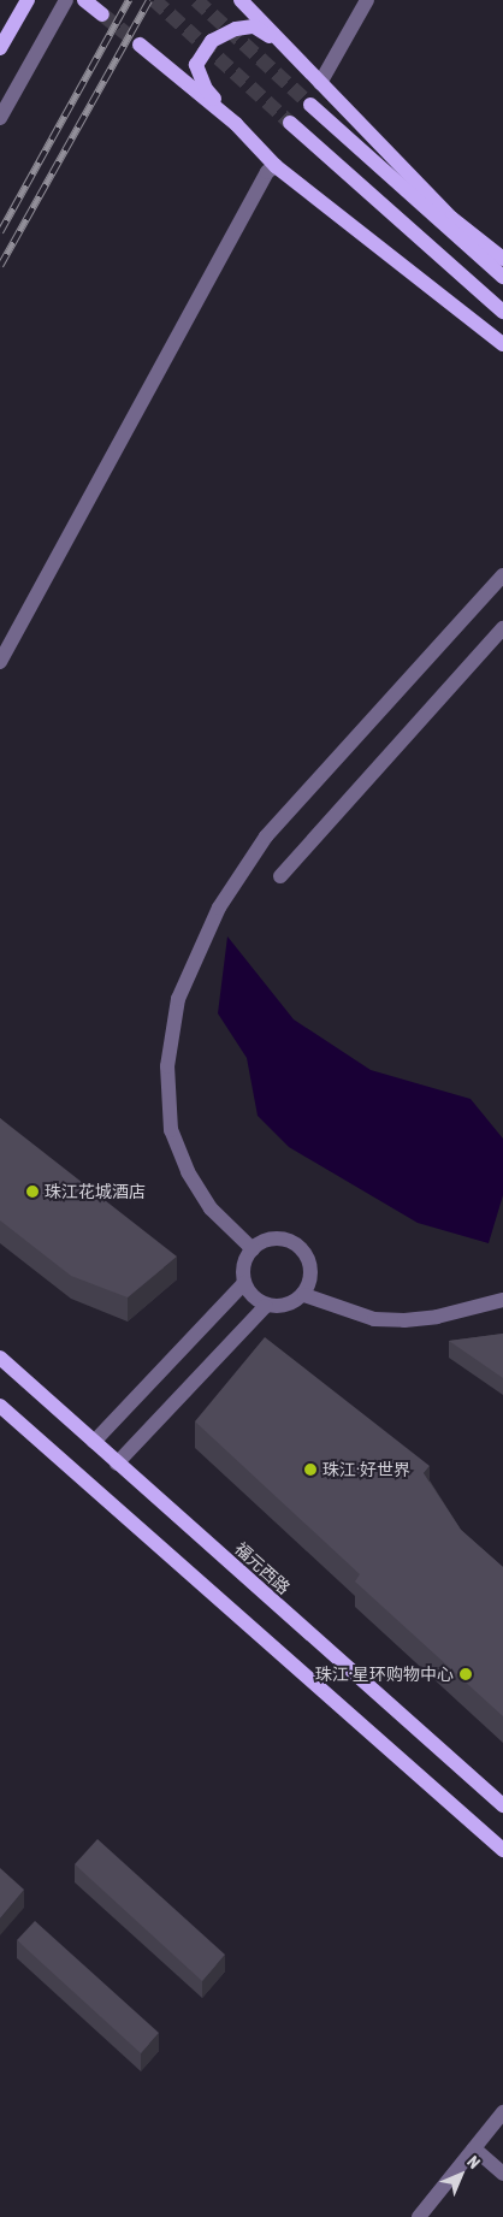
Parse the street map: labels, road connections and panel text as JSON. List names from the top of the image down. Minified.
{"streets":{"main road":["福元西路"]},"places":["珠江花城酒店","珠江·好世界","珠江·星环购物中心"],"north":"top right"}
